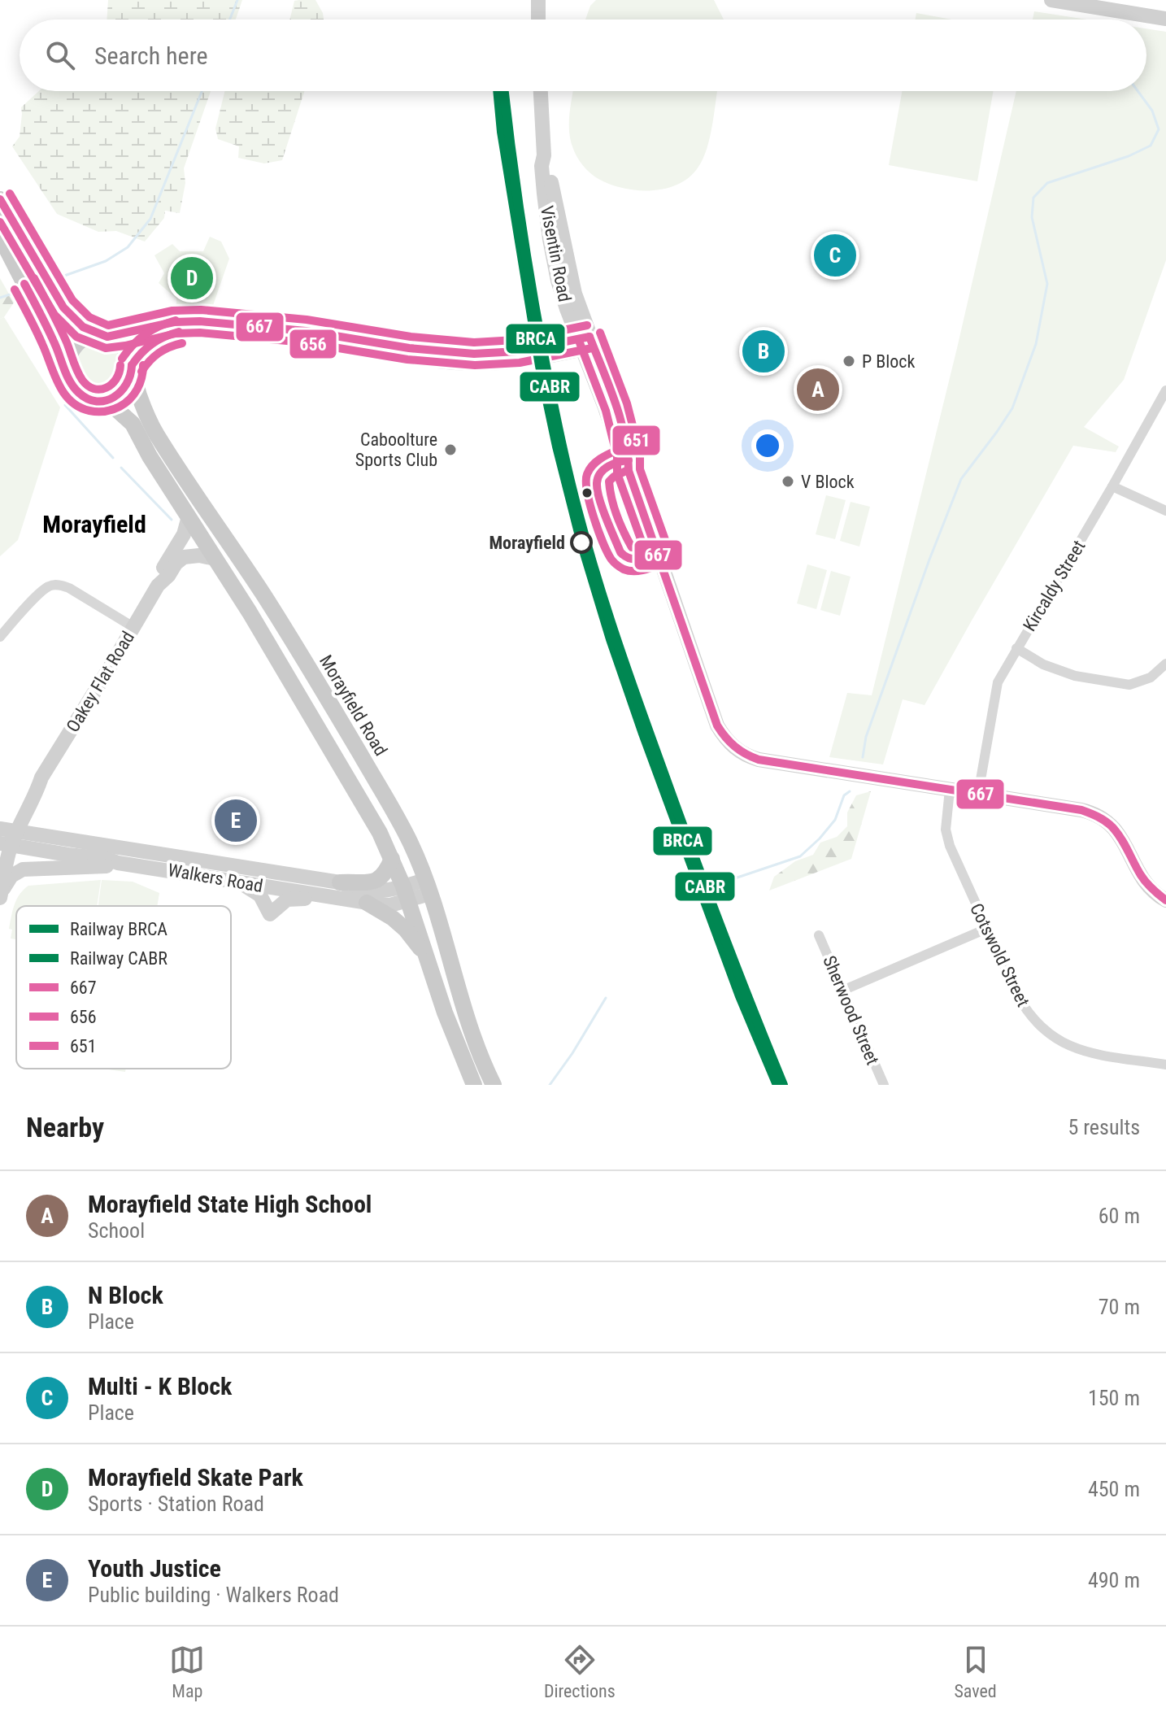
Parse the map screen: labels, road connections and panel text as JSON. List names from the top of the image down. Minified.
{"streets":{"main road":["Visentin Road","Oakey Flat Road","Morayfield Road","Walkers Road"],"street":["Kircaldy Street","Cotswold Street","Sherwood Street"]},"crossings":[["Visentin Road","Cotswold Street"],["Oakey Flat Road","Walkers Road"],["Morayfield Road","Walkers Road"]],"districts":["Morayfield"],"places":["P Block","Caboolture Sports Club","V Block","Morayfield"],"lines":["rail line BRCA","rail line CABR","transit line 651","transit line 667","transit line 656"],"legend":["Railway BRCA","Railway CABR","667","656","651"],"page":{"search":"Search here","pins":["C","D","B","A","E"],"heading":["Nearby","5 results"],"list":[{"mark":"A","name":"Morayfield State High School","note":"School","value":"60 m"},{"mark":"B","name":"N Block","note":"Place","value":"70 m"},{"mark":"C","name":"Multi - K Block","note":"Place","value":"150 m"},{"mark":"D","name":"Morayfield Skate Park","note":"Sports · Station Road","value":"450 m"},{"mark":"E","name":"Youth Justice","note":"Public building · Walkers Road","value":"490 m"}],"nav":["Map","Directions","Saved"]}}
